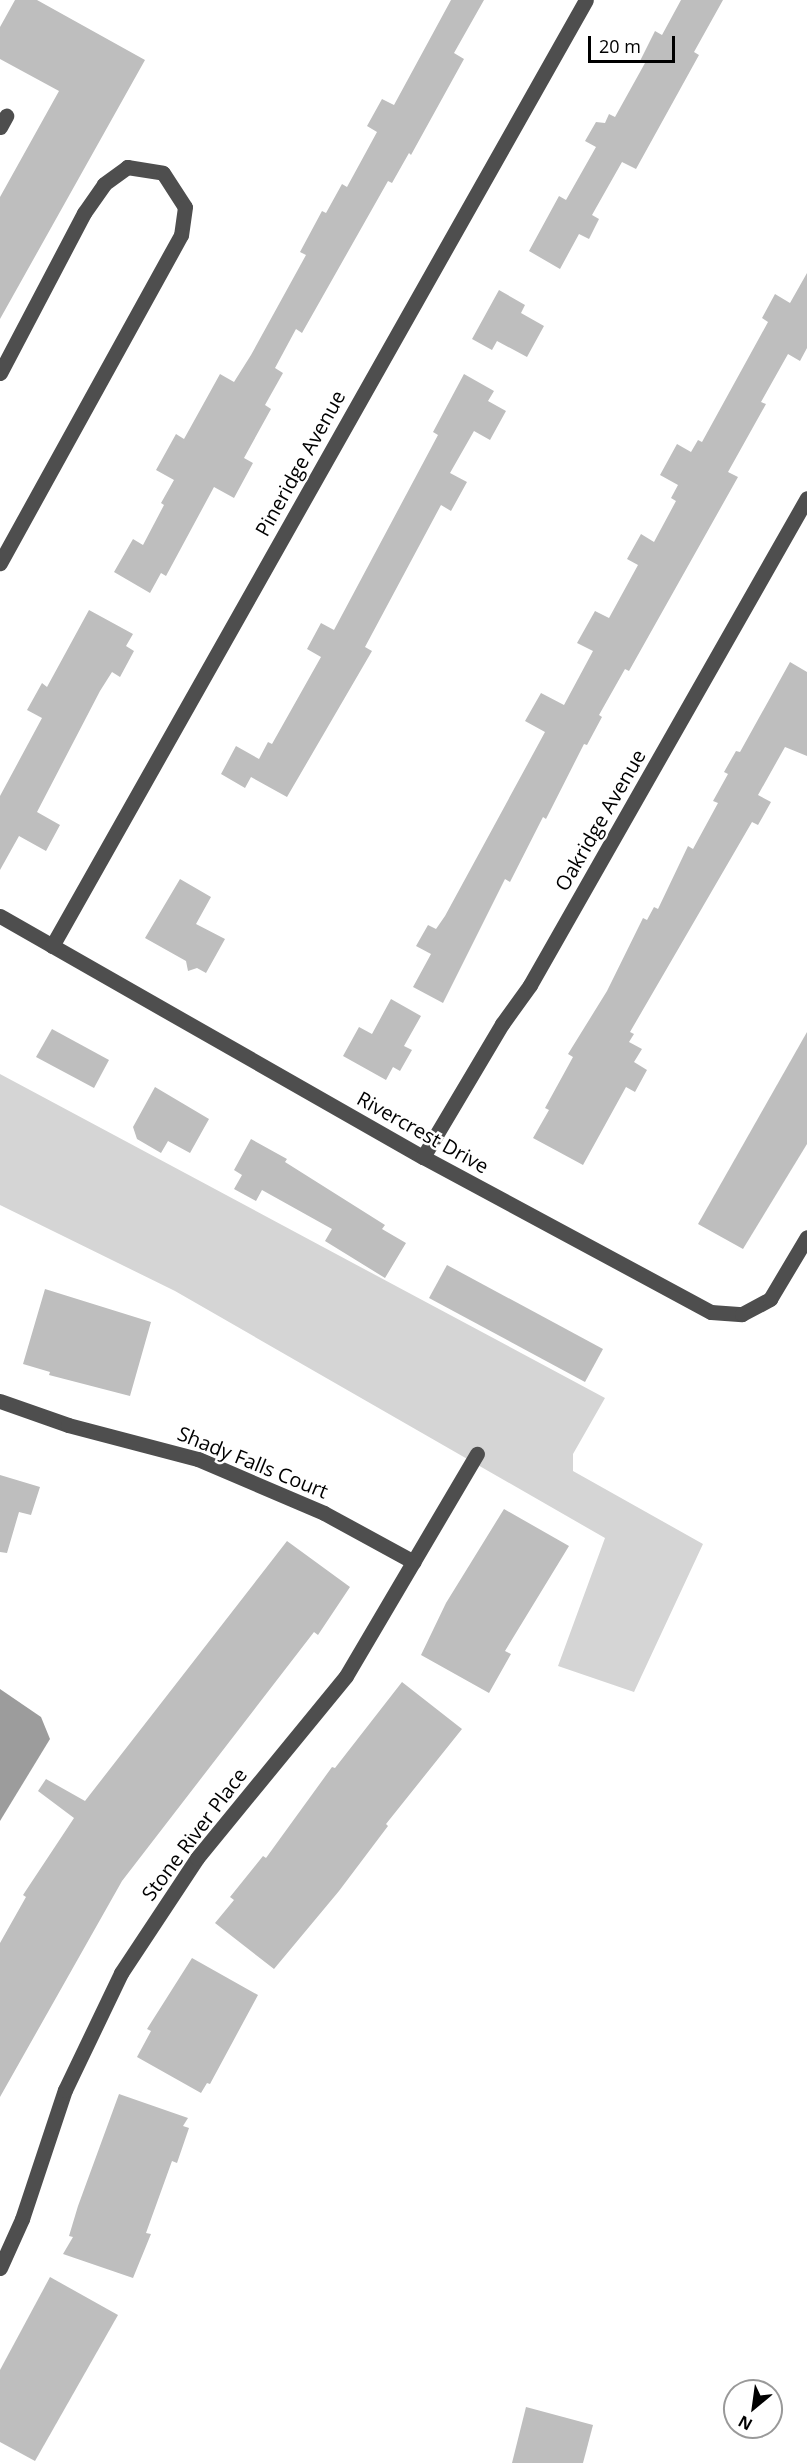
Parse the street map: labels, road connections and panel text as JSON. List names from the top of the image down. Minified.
{"streets":{"street":["Pineridge Avenue","Oakridge Avenue","Rivercrest Drive","Shady Falls Court","Stone River Place"]},"crossings":[["Pineridge Avenue","Rivercrest Drive"],["Oakridge Avenue","Rivercrest Drive"],["Shady Falls Court","Stone River Place"]],"scale_bar":"20 m","north":"bottom left"}
